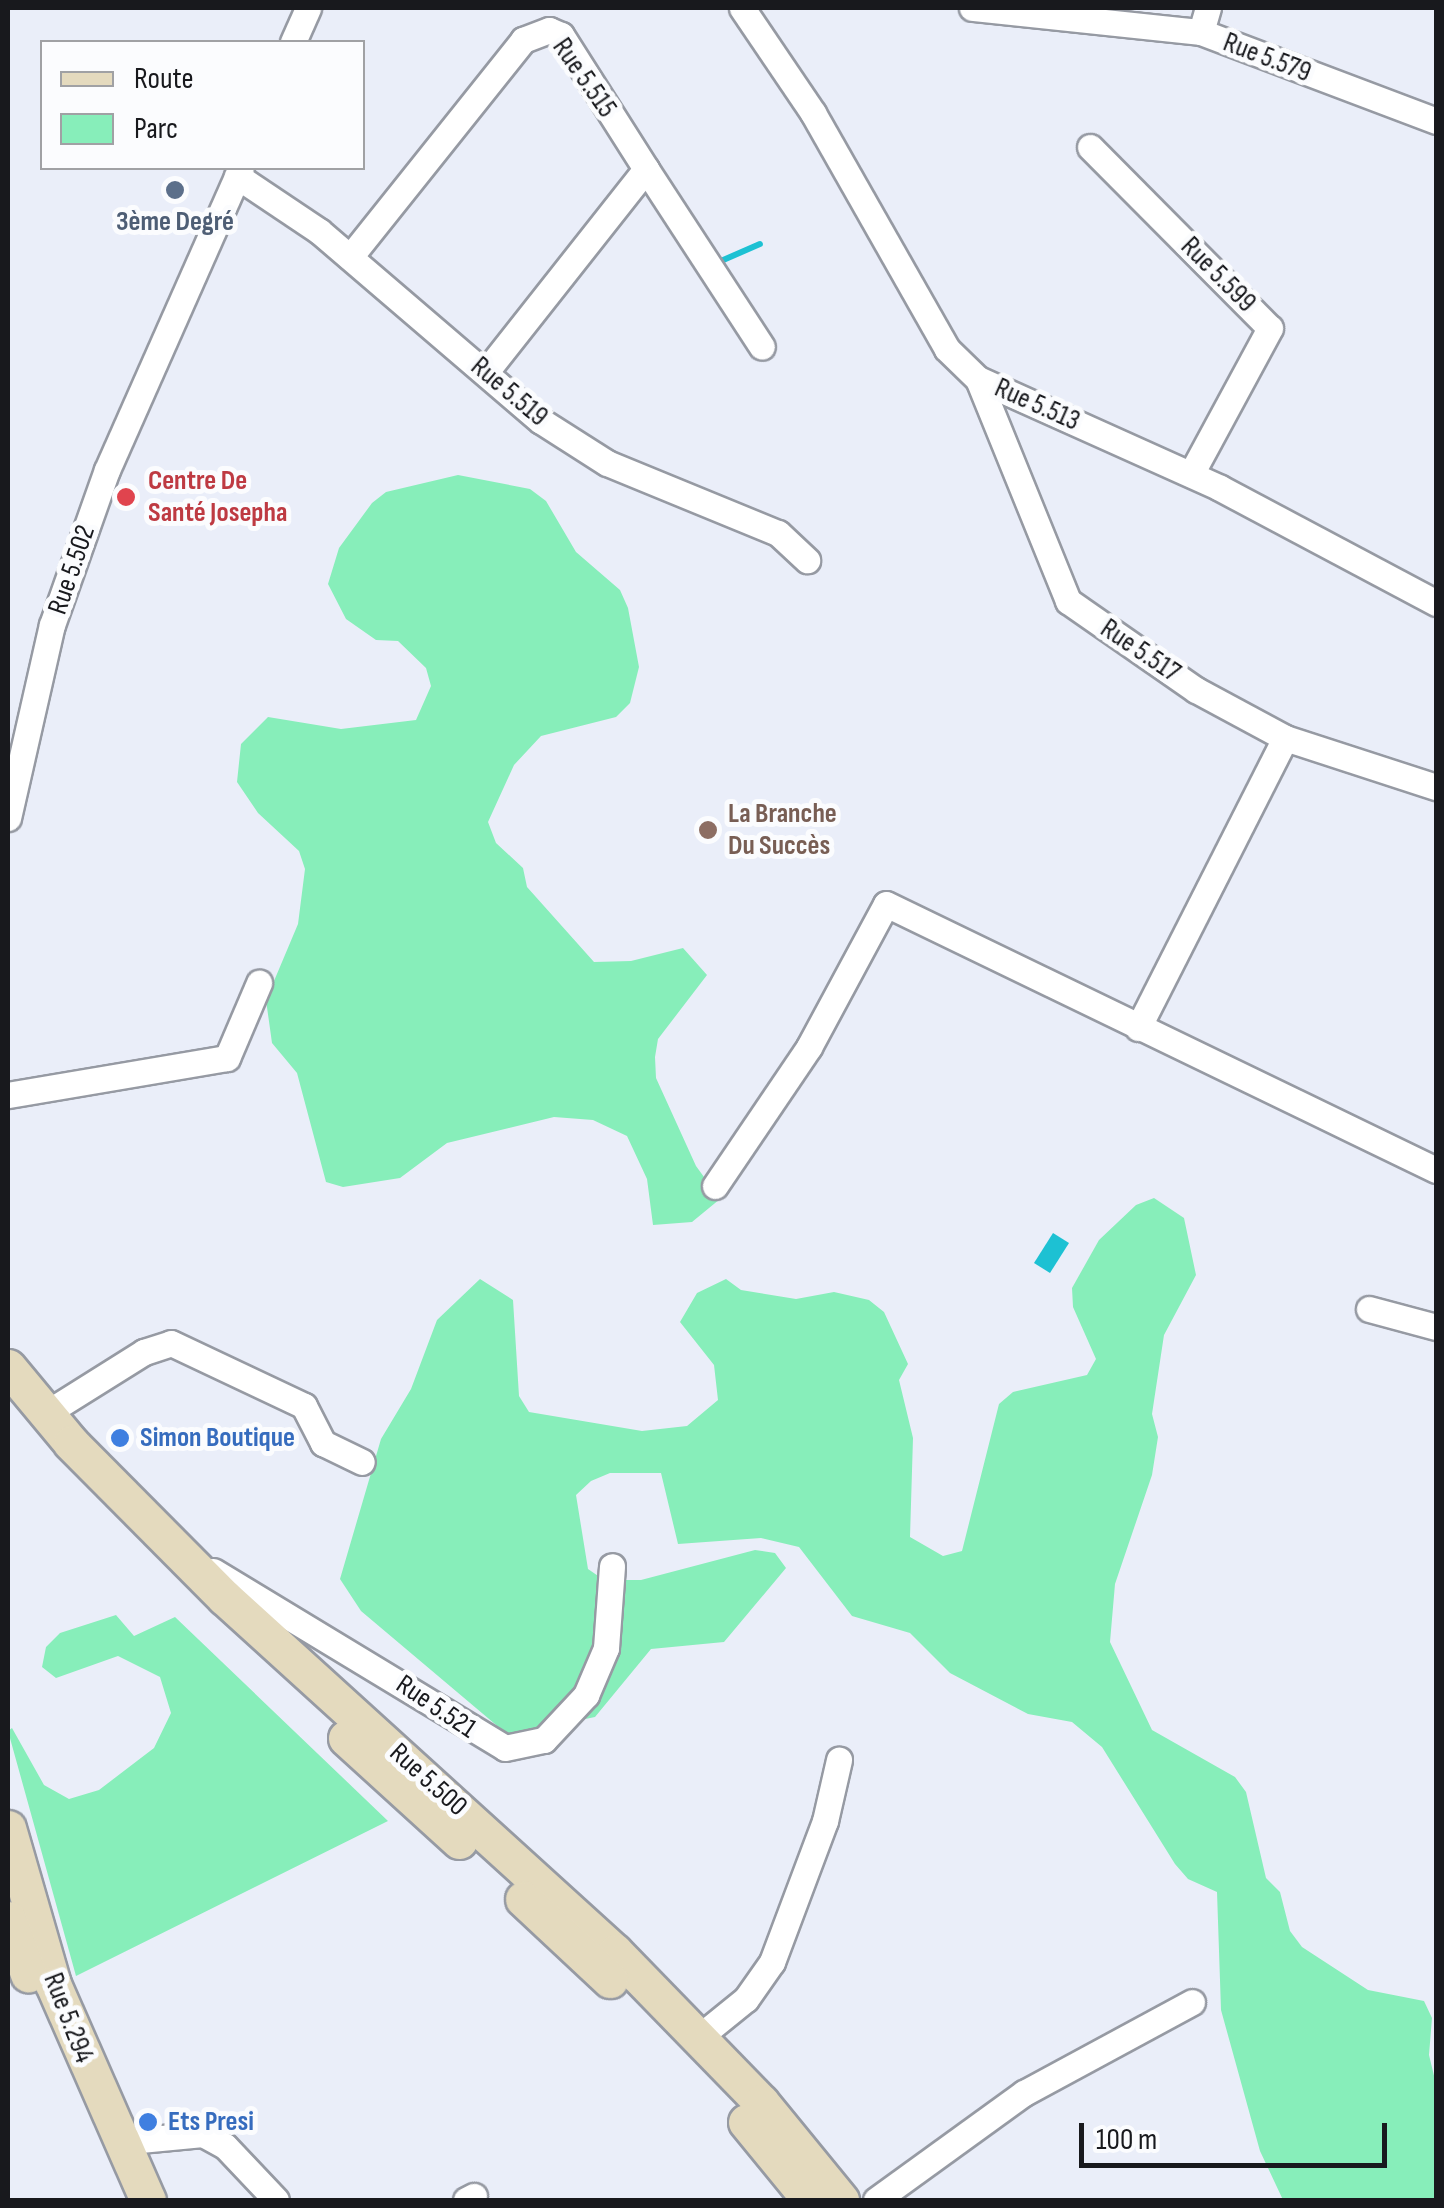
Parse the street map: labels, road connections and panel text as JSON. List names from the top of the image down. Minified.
{"streets":{"main road":["Rue 5.500","Rue 5.294"],"street":["Rue 5.579","Rue 5.515","Rue 5.599","Rue 5.519","Rue 5.513","Rue 5.502","Rue 5.517","Rue 5.521"]},"crossings":[["Rue 5.515","Rue 5.519"],["Rue 5.599","Rue 5.513"],["Rue 5.519","Rue 5.502"],["Rue 5.513","Rue 5.517"],["Rue 5.521","Rue 5.500"]],"places":["3ème Degré","Centre De Santé Josepha","La Branche Du Succès","Simon Boutique","Ets Presi"],"legend":["Route","Parc"],"scale_bar":"100 m"}
